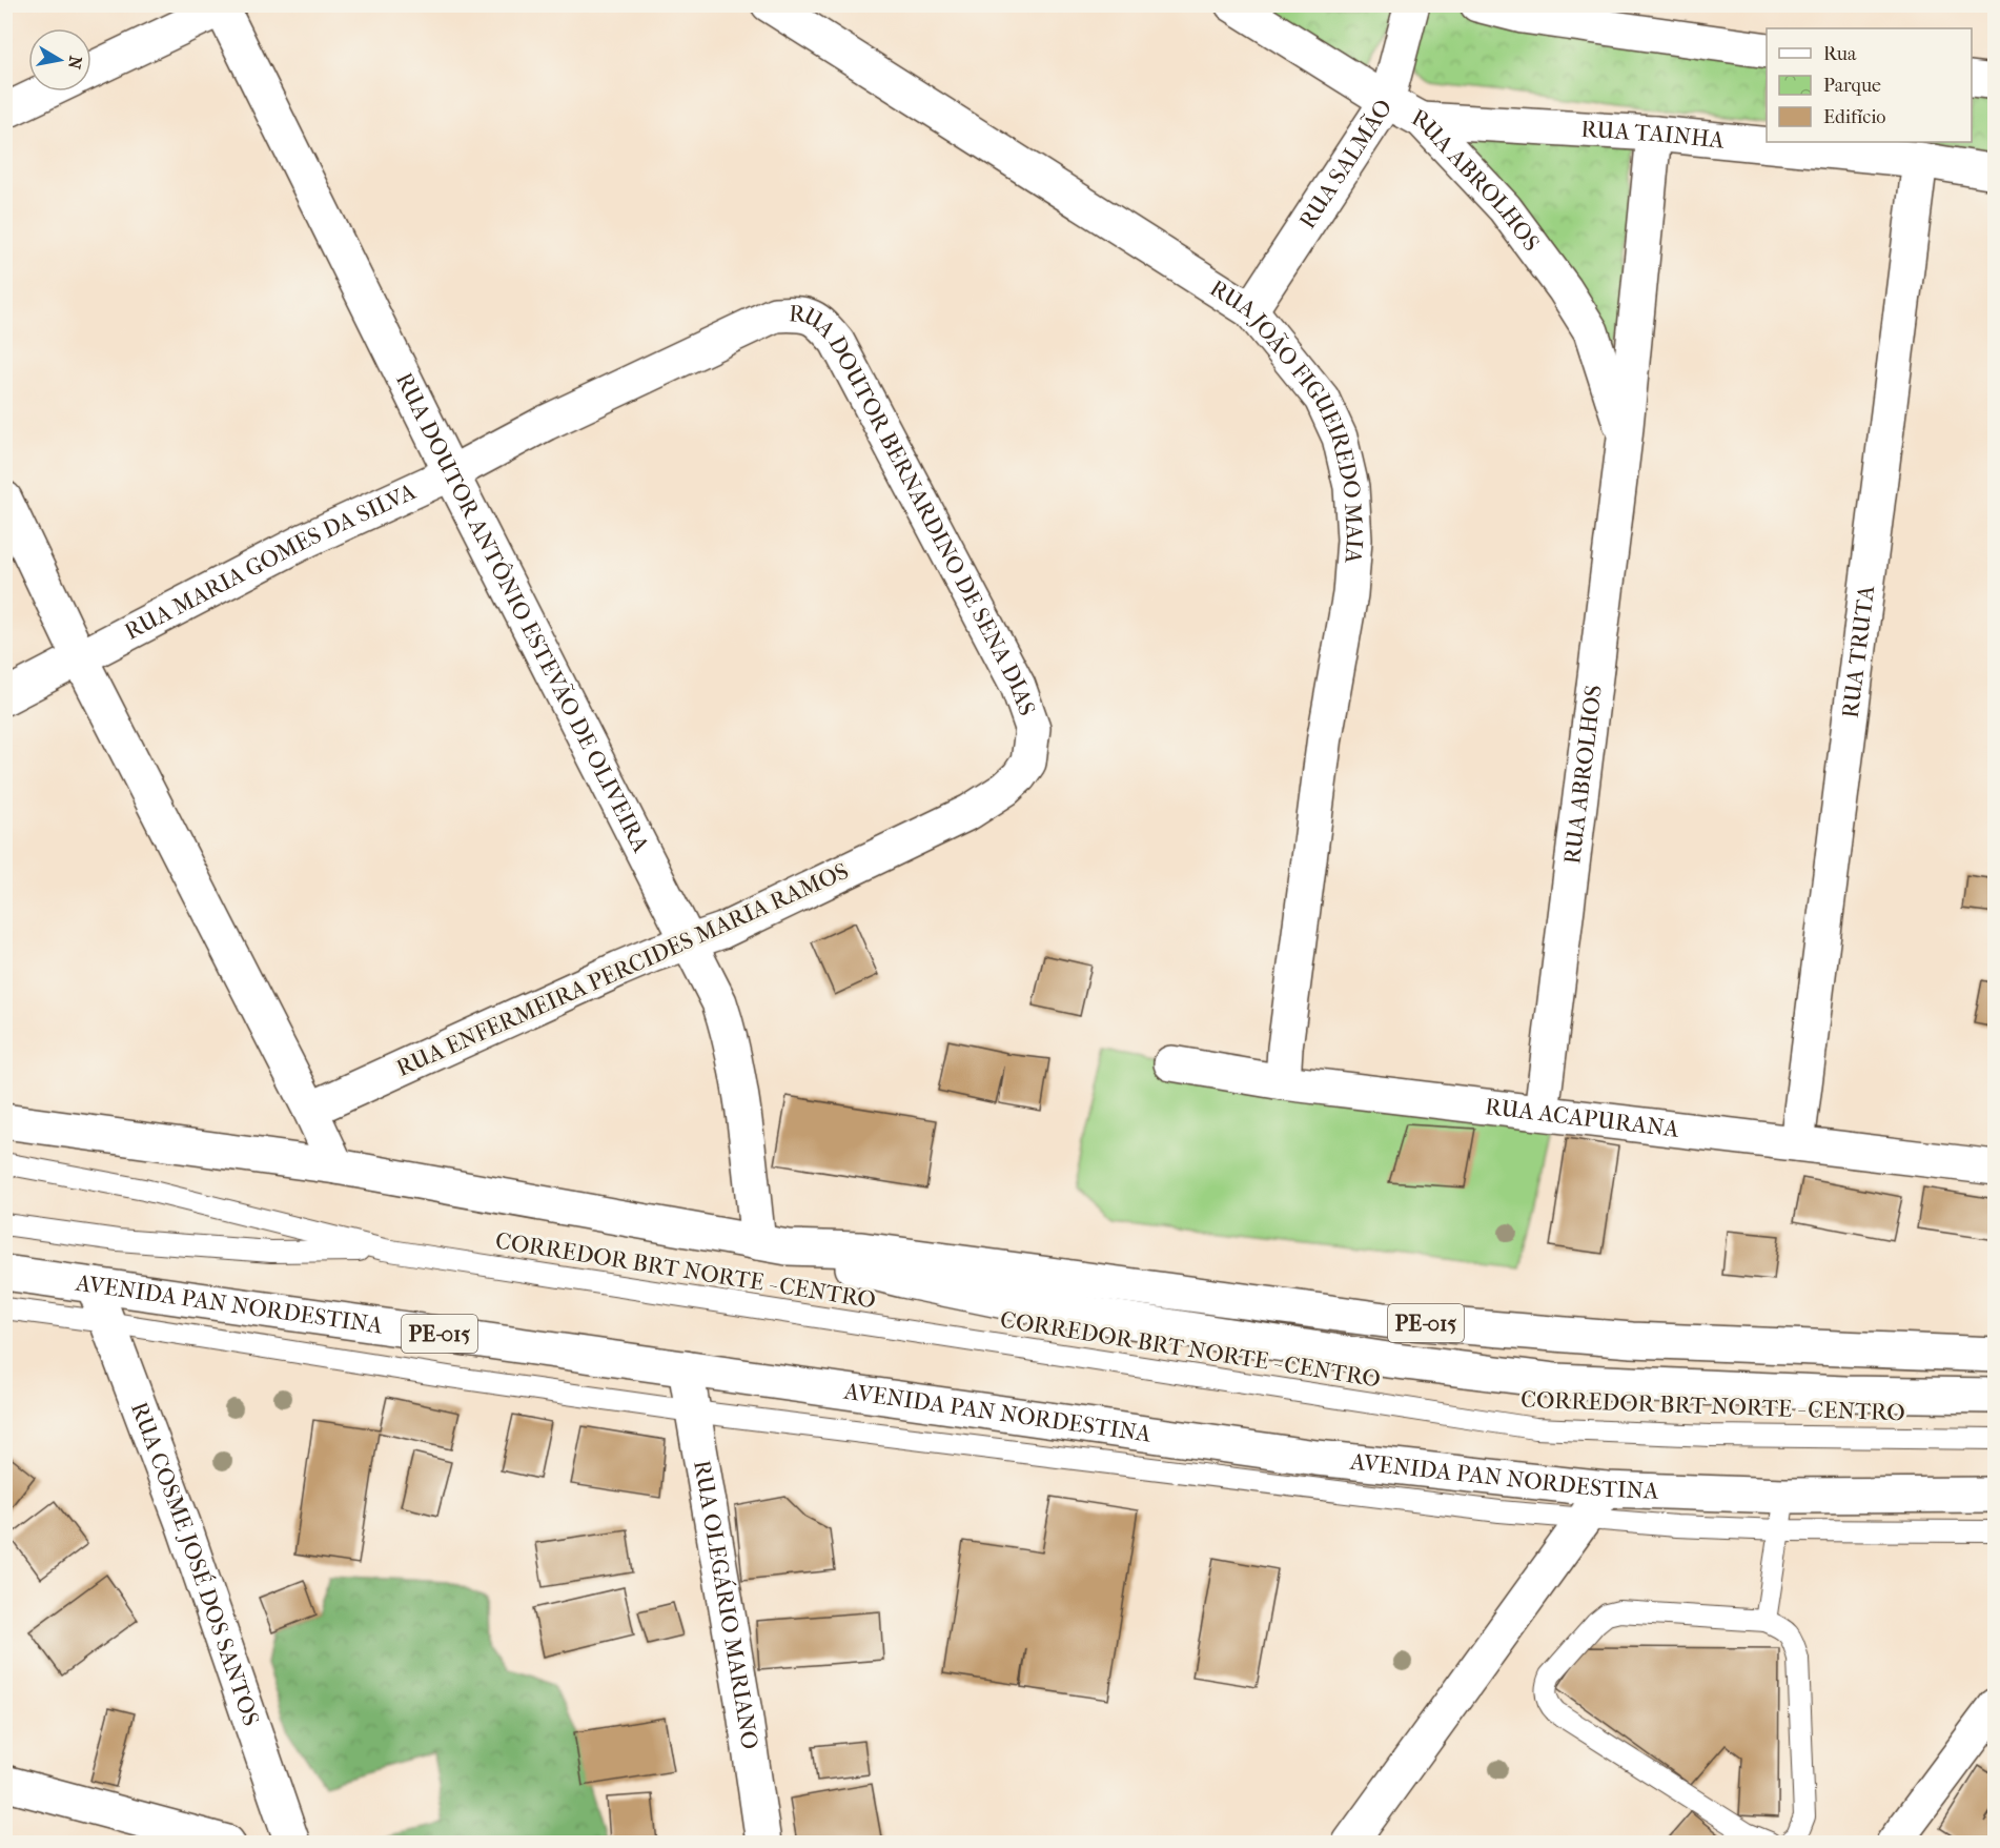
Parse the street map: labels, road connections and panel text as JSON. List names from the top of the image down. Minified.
{"streets":{"main road":["RUA TAINHA","RUA SALMÃO","RUA ABROLHOS","RUA JOÃO FIGUEIREDO MAIA","RUA DOUTOR BERNARDINO DE SENA DIAS","RUA MARIA GOMES DA SILVA","RUA DOUTOR ANTÔNIO ESTEVÃO DE OLIVEIRA","RUA TRUTA","RUA ENFERMEIRA PERCIDES MARIA RAMOS","RUA ACAPURANA","AVENIDA PAN NORDESTINA","PE-015","RUA COSME JOSÉ DOS SANTOS","RUA OLEGÁRIO MARIANO"],"lane":["CORREDOR BRT NORTE - CENTRO"]},"crossings":[["RUA TAINHA","RUA ABROLHOS"],["RUA TAINHA","RUA TRUTA"],["RUA SALMÃO","RUA ABROLHOS"],["RUA SALMÃO","RUA JOÃO FIGUEIREDO MAIA"],["RUA ABROLHOS","RUA ACAPURANA"],["RUA JOÃO FIGUEIREDO MAIA","RUA ACAPURANA"],["RUA DOUTOR BERNARDINO DE SENA DIAS","RUA MARIA GOMES DA SILVA"],["RUA DOUTOR BERNARDINO DE SENA DIAS","RUA ENFERMEIRA PERCIDES MARIA RAMOS"],["RUA MARIA GOMES DA SILVA","RUA DOUTOR ANTÔNIO ESTEVÃO DE OLIVEIRA"],["RUA DOUTOR ANTÔNIO ESTEVÃO DE OLIVEIRA","RUA ENFERMEIRA PERCIDES MARIA RAMOS"],["RUA DOUTOR ANTÔNIO ESTEVÃO DE OLIVEIRA","PE-015"],["RUA TRUTA","RUA ACAPURANA"],["AVENIDA PAN NORDESTINA","RUA COSME JOSÉ DOS SANTOS"],["AVENIDA PAN NORDESTINA","RUA OLEGÁRIO MARIANO"]],"legend":["Rua","Parque","Edifício"],"north":"right"}
